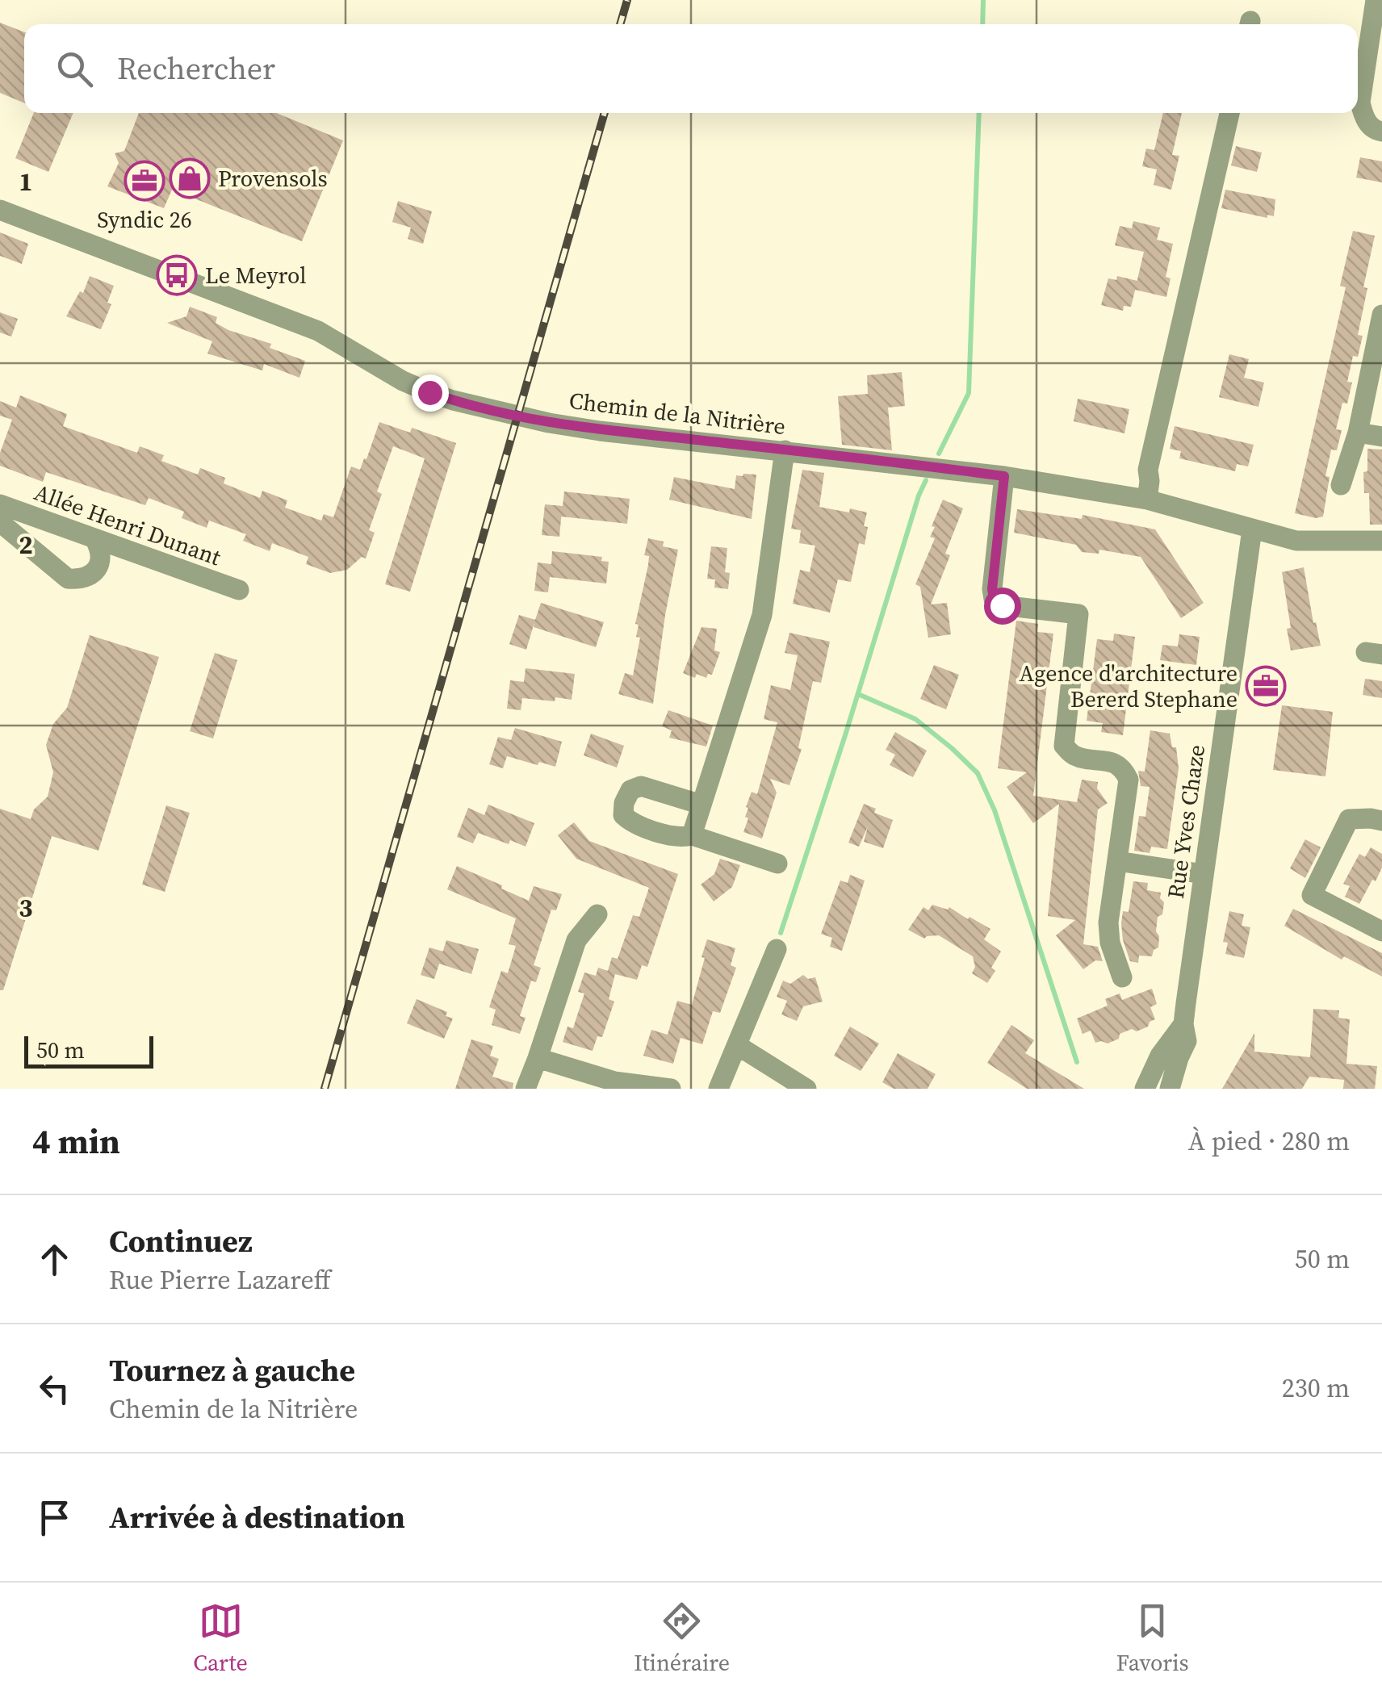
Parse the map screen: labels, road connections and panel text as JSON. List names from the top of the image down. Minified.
{"streets":{"street":["Chemin de la Nitrière","Allée Henri Dunant","Rue Yves Chaze"]},"crossings":[["Chemin de la Nitrière","Rue Yves Chaze"]],"places":{"shop":["Provensols"],"office":["Syndic 26","Agence d'architecture Bererd Stephane"],"bus stop":["Le Meyrol"]},"scale_bar":"50 m","page":{"search":"Rechercher","scale":"50 m","heading":["4 min","À pied · 280 m"],"list":[["Continuez","Rue Pierre Lazareff","50 m"],["Tournez à gauche","Chemin de la Nitrière","230 m"],"Arrivée à destination"],"nav":["Carte","Itinéraire","Favoris"]},"grid":{"rows":["1","2","3"]}}
